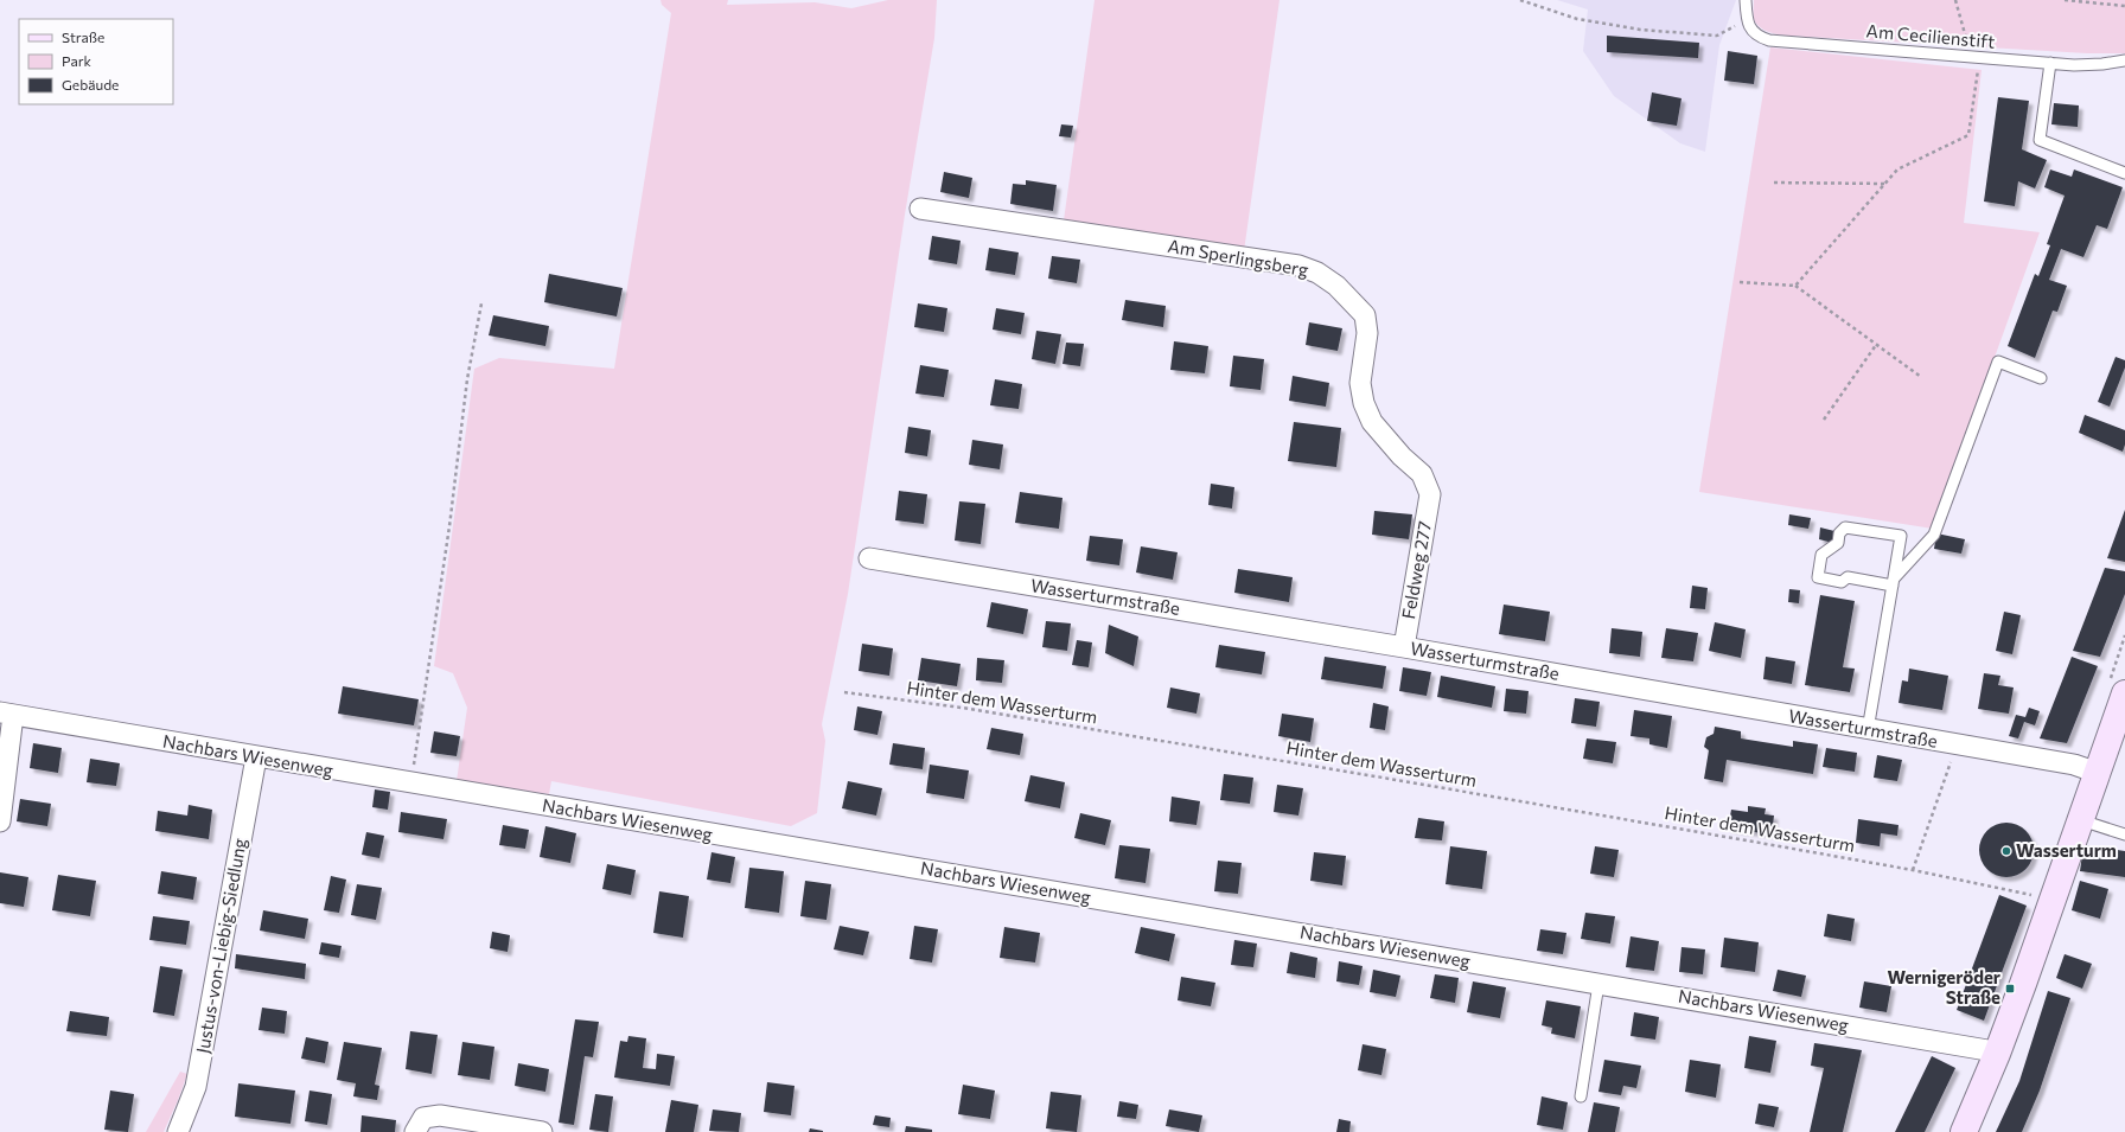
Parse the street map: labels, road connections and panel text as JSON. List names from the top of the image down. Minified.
{"streets":{"street":["Am Sperlingsberg","Feldweg 277","Wasserturmstraße","Nachbars Wiesenweg","Justus-von-Liebig-Siedlung"],"lane":["Am Cecilienstift"],"path":["Hinter dem Wasserturm"]},"crossings":[["Am Sperlingsberg","Feldweg 277"],["Feldweg 277","Wasserturmstraße"],["Nachbars Wiesenweg","Justus-von-Liebig-Siedlung"]],"places":{"other":["Wasserturm"],"transit":["Wernigeröder Straße"]},"legend":["Straße","Park","Gebäude"]}
